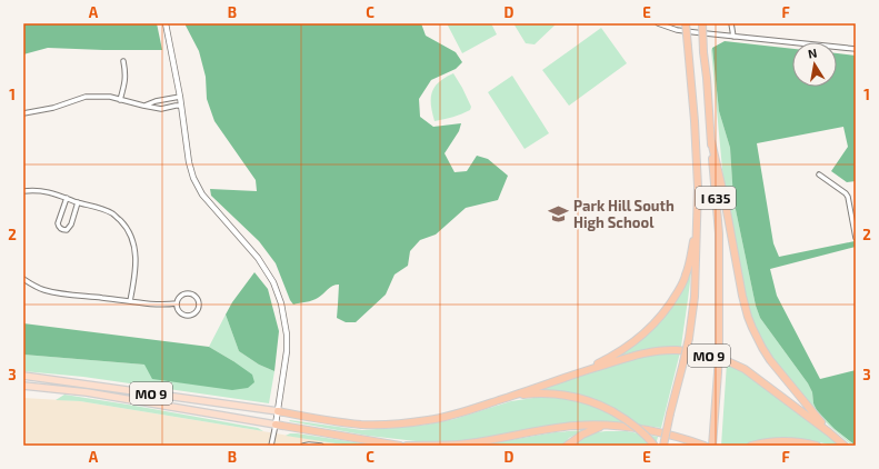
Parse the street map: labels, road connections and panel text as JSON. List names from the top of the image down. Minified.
{"streets":{"highway":["I 635","MO 9"]},"places":{"school or university":["Park Hill South High School"]},"north":"top","grid":{"columns":["A","B","C","D","E","F"],"rows":["1","2","3"]}}
